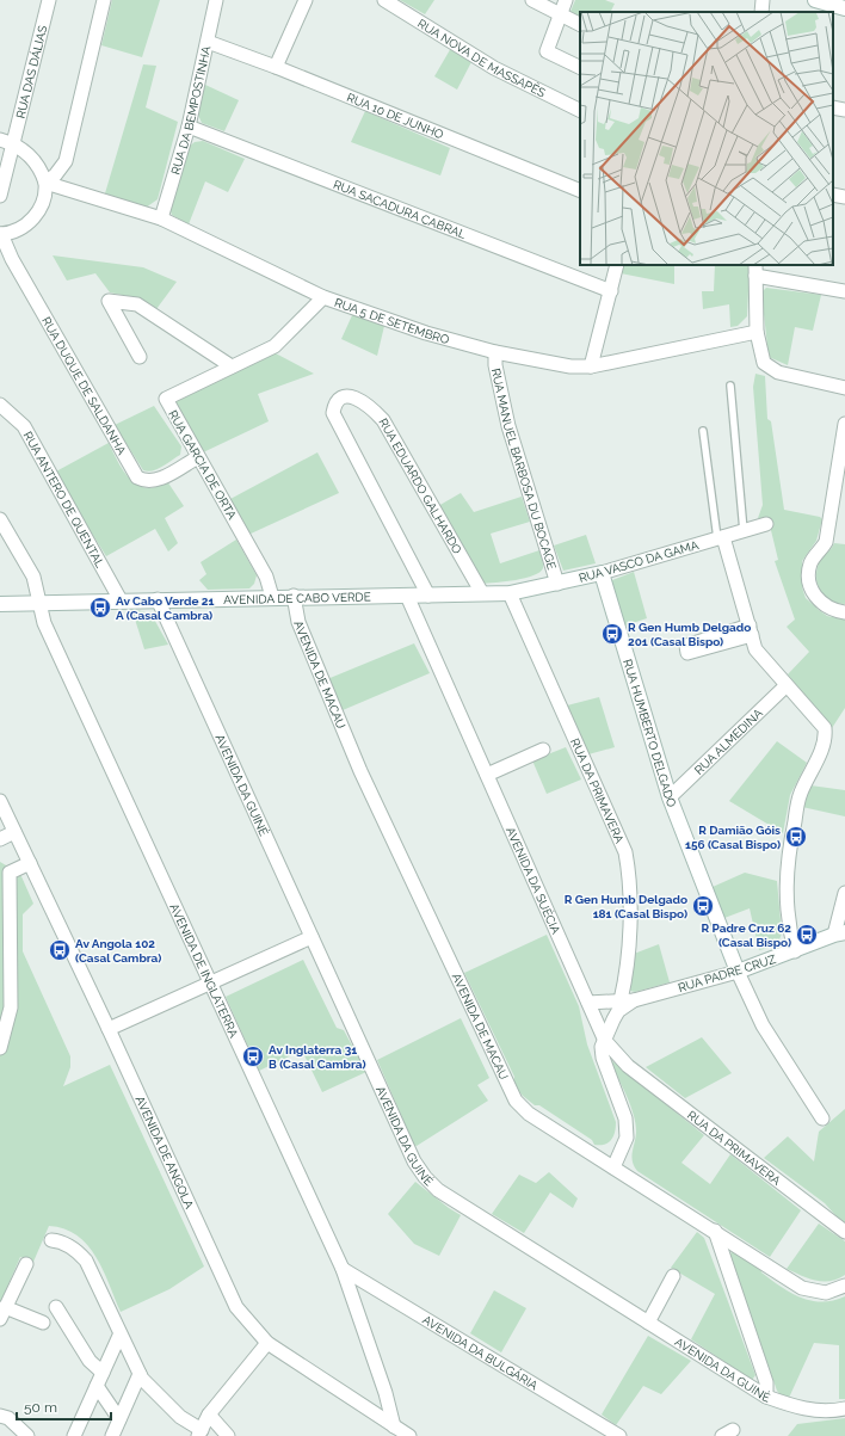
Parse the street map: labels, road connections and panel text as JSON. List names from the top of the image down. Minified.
{"streets":{"street":["RUA NOVA DE MASSAPÊS","RUA DAS DÁLIAS","RUA DA BEMPOSTINHA","RUA 10 DE JUNHO","RUA SACADURA CABRAL","RUA 5 DE SETEMBRO","RUA DUQUE DE SALDANHA","RUA GARCIA DE ORTA","RUA MANUEL BARBOSA DU BOCAGE","RUA EDUARDO GALHARDO","RUA ANTERO DE QUENTAL","RUA VASCO DA GAMA","AVENIDA DE CABO VERDE","AVENIDA DE MACAU","RUA HUMBERTO DELGADO","RUA ALMEDINA","AVENIDA DA GUINÉ","RUA DA PRIMAVERA","AVENIDA DA SUÉCIA","AVENIDA DE INGLATERRA","RUA PADRE CRUZ","AVENIDA DE ANGOLA","AVENIDA DA BULGÁRIA"]},"crossings":[["RUA DA BEMPOSTINHA","RUA 10 DE JUNHO"],["RUA DA BEMPOSTINHA","RUA SACADURA CABRAL"],["RUA DA BEMPOSTINHA","RUA 5 DE SETEMBRO"],["RUA 5 DE SETEMBRO","RUA GARCIA DE ORTA"],["RUA 5 DE SETEMBRO","RUA MANUEL BARBOSA DU BOCAGE"],["RUA DUQUE DE SALDANHA","RUA GARCIA DE ORTA"],["RUA GARCIA DE ORTA","AVENIDA DE CABO VERDE"],["RUA MANUEL BARBOSA DU BOCAGE","RUA VASCO DA GAMA"],["RUA EDUARDO GALHARDO","AVENIDA DE CABO VERDE"],["RUA ANTERO DE QUENTAL","AVENIDA DE CABO VERDE"],["RUA VASCO DA GAMA","AVENIDA DE CABO VERDE"],["RUA VASCO DA GAMA","RUA HUMBERTO DELGADO"],["RUA VASCO DA GAMA","RUA DA PRIMAVERA"],["AVENIDA DE CABO VERDE","AVENIDA DE MACAU"],["AVENIDA DE CABO VERDE","AVENIDA DA GUINÉ"],["AVENIDA DE CABO VERDE","RUA DA PRIMAVERA"],["AVENIDA DE CABO VERDE","AVENIDA DA SUÉCIA"],["AVENIDA DE CABO VERDE","AVENIDA DE INGLATERRA"],["AVENIDA DE MACAU","AVENIDA DA SUÉCIA"],["RUA HUMBERTO DELGADO","RUA ALMEDINA"],["RUA HUMBERTO DELGADO","RUA PADRE CRUZ"],["RUA DA PRIMAVERA","AVENIDA DA SUÉCIA"],["AVENIDA DE INGLATERRA","AVENIDA DE ANGOLA"],["AVENIDA DE INGLATERRA","AVENIDA DA BULGÁRIA"]],"places":{"bus stop":["Av Cabo Verde 21 A (Casal Cambra)","R Gen Humb Delgado 201 (Casal Bispo)","R Damião Góis 156 (Casal Bispo)","R Gen Humb Delgado 181 (Casal Bispo)","R Padre Cruz 62 (Casal Bispo)","Av Angola 102 (Casal Cambra)","Av Inglaterra 31 B (Casal Cambra)"]},"scale_bar":"50 m"}
